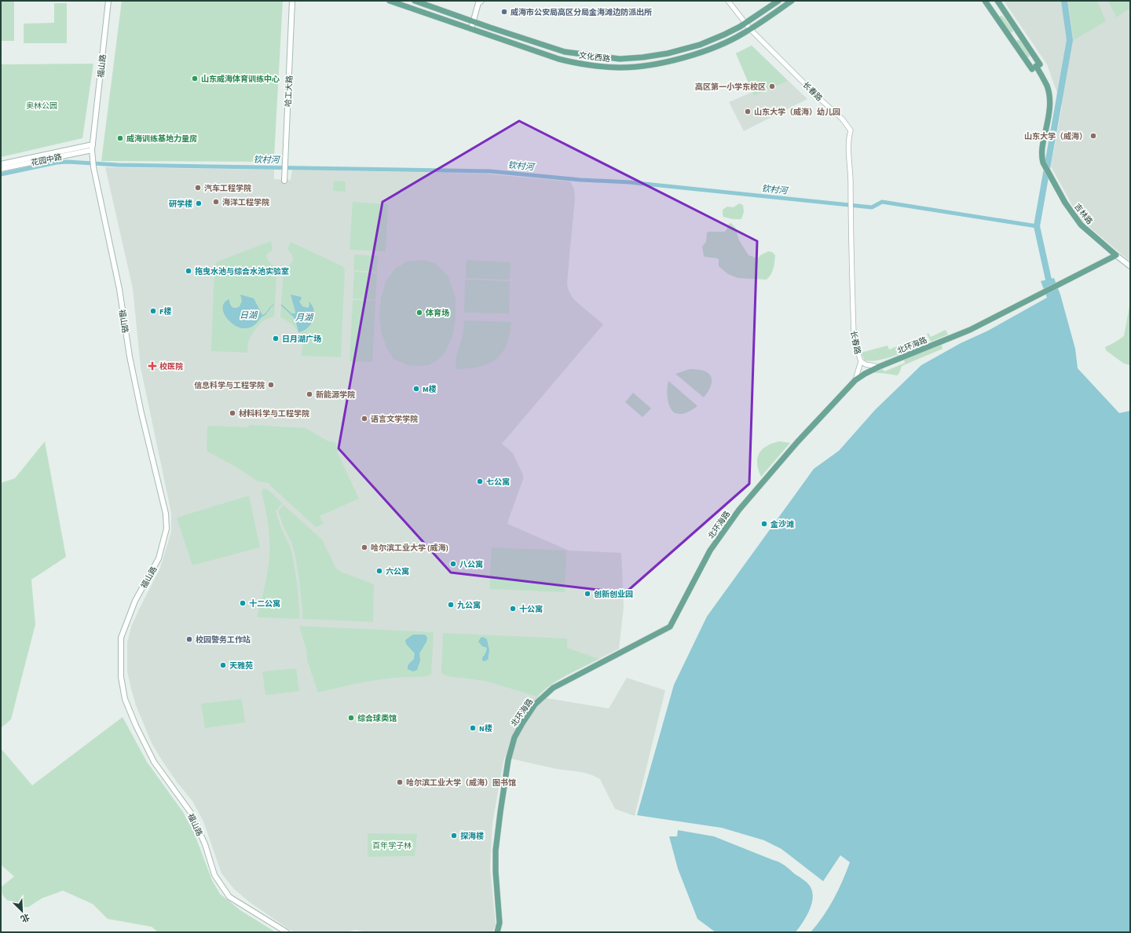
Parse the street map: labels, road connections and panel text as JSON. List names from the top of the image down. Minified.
{"streets":{"main road":["文化西路","福山路","哈工大路","花园中路","吉林路","北环海路"],"street":["长春路"]},"crossings":[["文化西路","长春路"],["福山路","花园中路"],["长春路","北环海路"],["吉林路","北环海路"]],"water":["钦村河","日湖","月湖"],"parks":["奥林公园","百年学子林"],"places":{"other":["威海市公安局高区分局金海滩边防派出所","山东威海体育训练中心","高区第一小学东校区","山东大学（威海）幼儿园","山东大学（威海）","威海训练基地力量房","汽车工程学院","海洋工程学院","研学楼","拖曳水池与综合水池实验室","F楼","体育场","日月湖广场","信息科学与工程学院","M楼","新能源学院","材料科学与工程学院","语言文学学院","七公寓","金沙滩","哈尔滨工业大学 (威海)","八公寓","六公寓","创新创业园","十二公寓","九公寓","十公寓","校园警务工作站","天雅苑","综合球类馆","N楼","哈尔滨工业大学（威海）图书馆","探海楼"],"health":["校医院"]},"north":"bottom right"}
